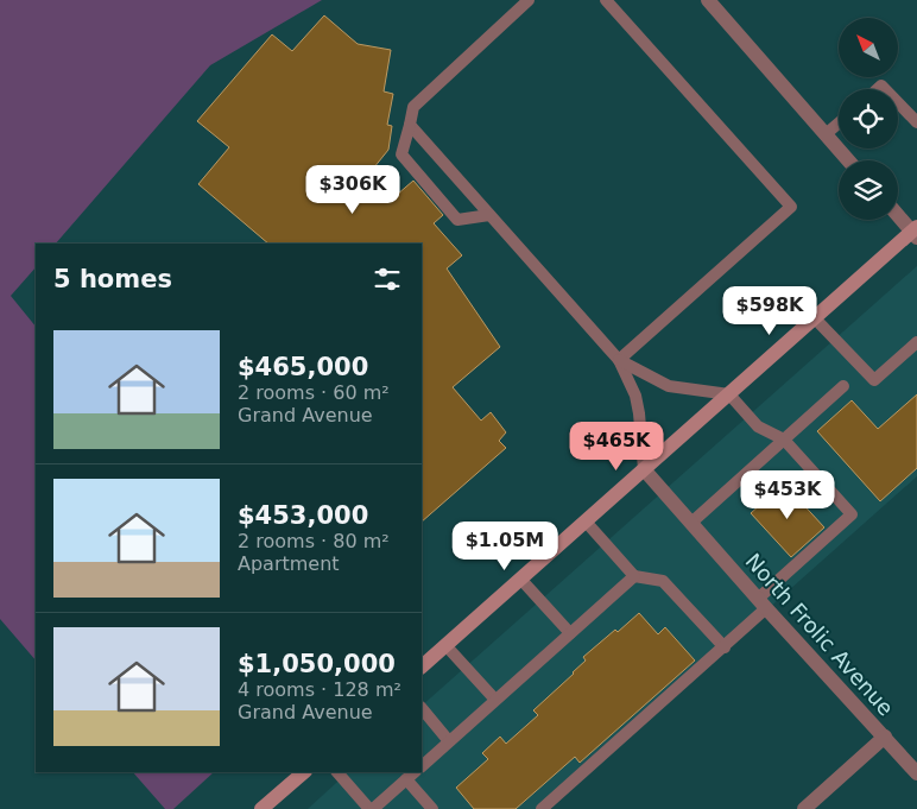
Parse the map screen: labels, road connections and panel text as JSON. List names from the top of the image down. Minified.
{"streets":{"street":["North Frolic Avenue"]},"north":"top left","page":{"price":["$306K","$598K","$465K","$453K","$1.05M"],"heading":"5 homes","list":[{"name":"$465,000","note":"2 rooms · 60 m² · Grand Avenue"},{"name":"$453,000","note":"2 rooms · 80 m² · Apartment"},{"name":"$1,050,000","note":"4 rooms · 128 m² · Grand Avenue"}]}}
